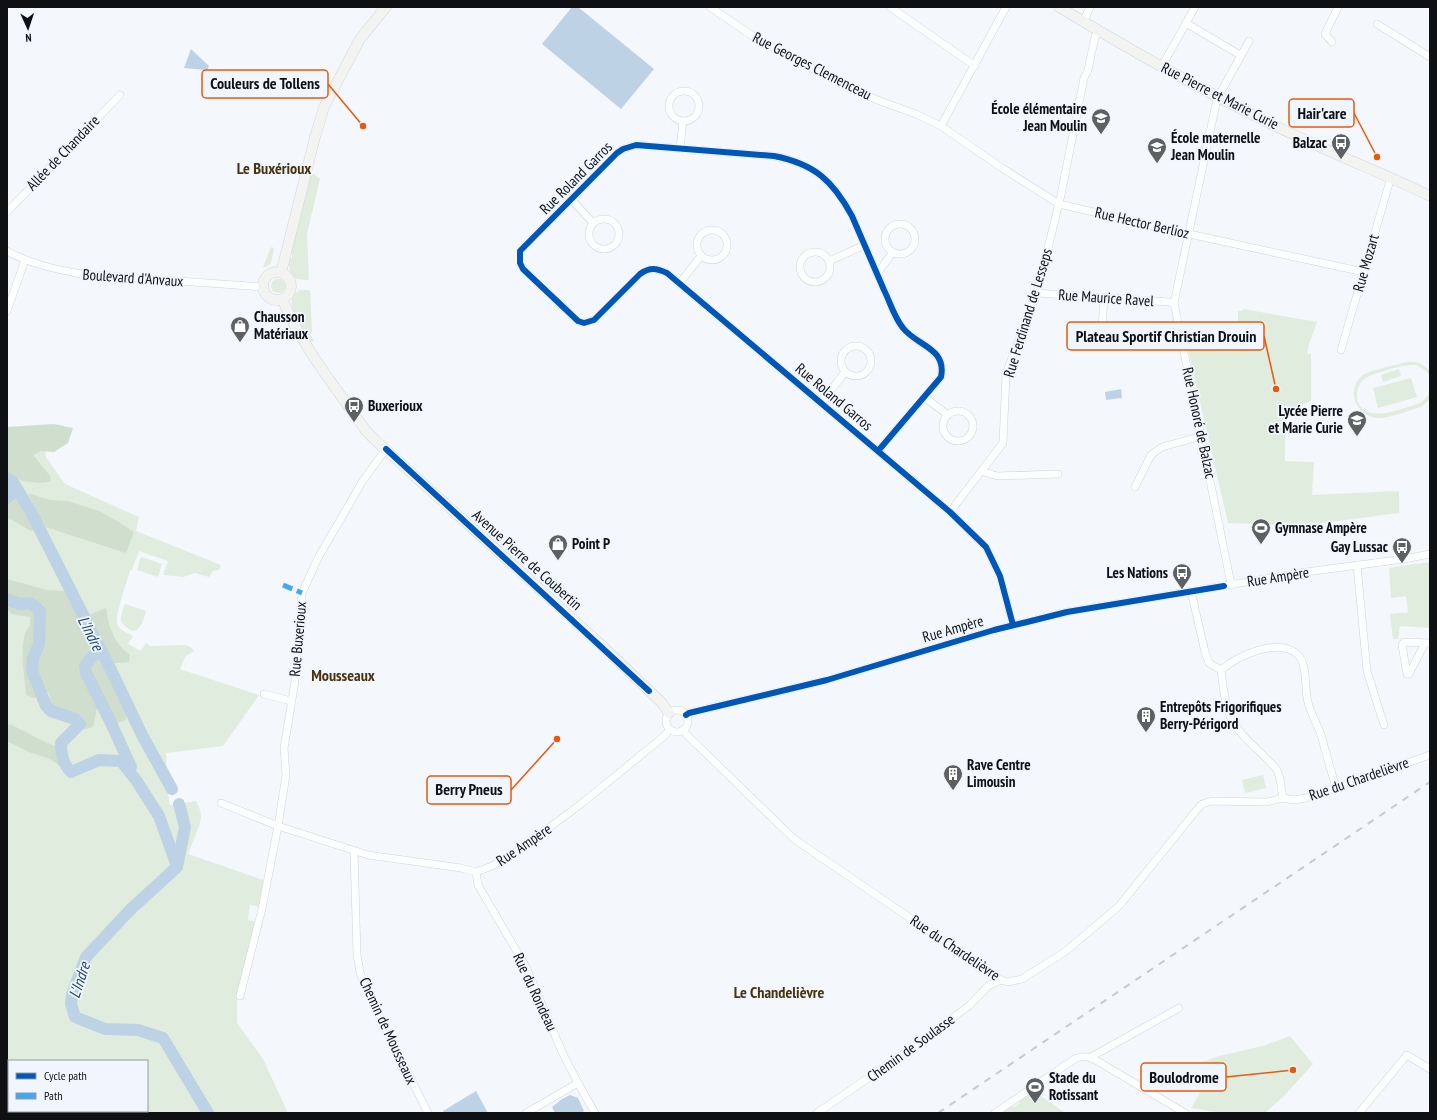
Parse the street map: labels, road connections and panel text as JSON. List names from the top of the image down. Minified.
{"streets":{"street":["Rue Georges Clemenceau","Rue Pierre et Marie Curie","Allée de Chandaire","Rue Roland Garros","Rue Hector Berlioz","Rue Mozart","Boulevard d'Anvaux","Rue Maurice Ravel","Rue Ferdinand de Lesseps","Rue Honoré de Balzac","Avenue Pierre de Coubertin","Rue Ampère","Rue Buxerioux","Rue du Chardelièvre","Rue du Rondeau","Chemin de Mousseaux","Chemin de Soulasse"]},"crossings":[["Rue Georges Clemenceau","Rue Hector Berlioz"],["Rue Pierre et Marie Curie","Rue Mozart"],["Rue Pierre et Marie Curie","Rue Ferdinand de Lesseps"],["Rue Pierre et Marie Curie","Rue Honoré de Balzac"],["Rue Roland Garros","Rue Ferdinand de Lesseps"],["Rue Roland Garros","Rue Ampère"],["Rue Hector Berlioz","Rue Mozart"],["Rue Hector Berlioz","Rue Ferdinand de Lesseps"],["Rue Hector Berlioz","Rue Honoré de Balzac"],["Boulevard d'Anvaux","Avenue Pierre de Coubertin"],["Rue Maurice Ravel","Rue Ferdinand de Lesseps"],["Rue Maurice Ravel","Rue Honoré de Balzac"],["Rue Honoré de Balzac","Rue Ampère"],["Avenue Pierre de Coubertin","Rue Ampère"],["Avenue Pierre de Coubertin","Rue Buxerioux"],["Avenue Pierre de Coubertin","Rue du Chardelièvre"],["Rue Ampère","Rue du Chardelièvre"],["Rue Ampère","Rue du Rondeau"],["Rue du Chardelièvre","Chemin de Soulasse"]],"districts":["Le Buxérioux","Mousseaux","Le Chandelièvre"],"water":["L'Indre"],"places":{"other":["Couleurs de Tollens","Hair'care","Plateau Sportif Christian Drouin","Berry Pneus","Boulodrome"],"school or university":["École élémentaire Jean Moulin","École maternelle Jean Moulin","Lycée Pierre et Marie Curie"],"bus stop":["Balzac","Buxerioux","Gay Lussac","Les Nations"],"shop":["Chausson Matériaux","Point P"],"sports":["Gymnase Ampère","Stade du Rotissant"],"building":["Entrepôts Frigorifiques Berry-Périgord","Rave Centre Limousin"]},"legend":["Cycle path","Path"],"north":"bottom"}
